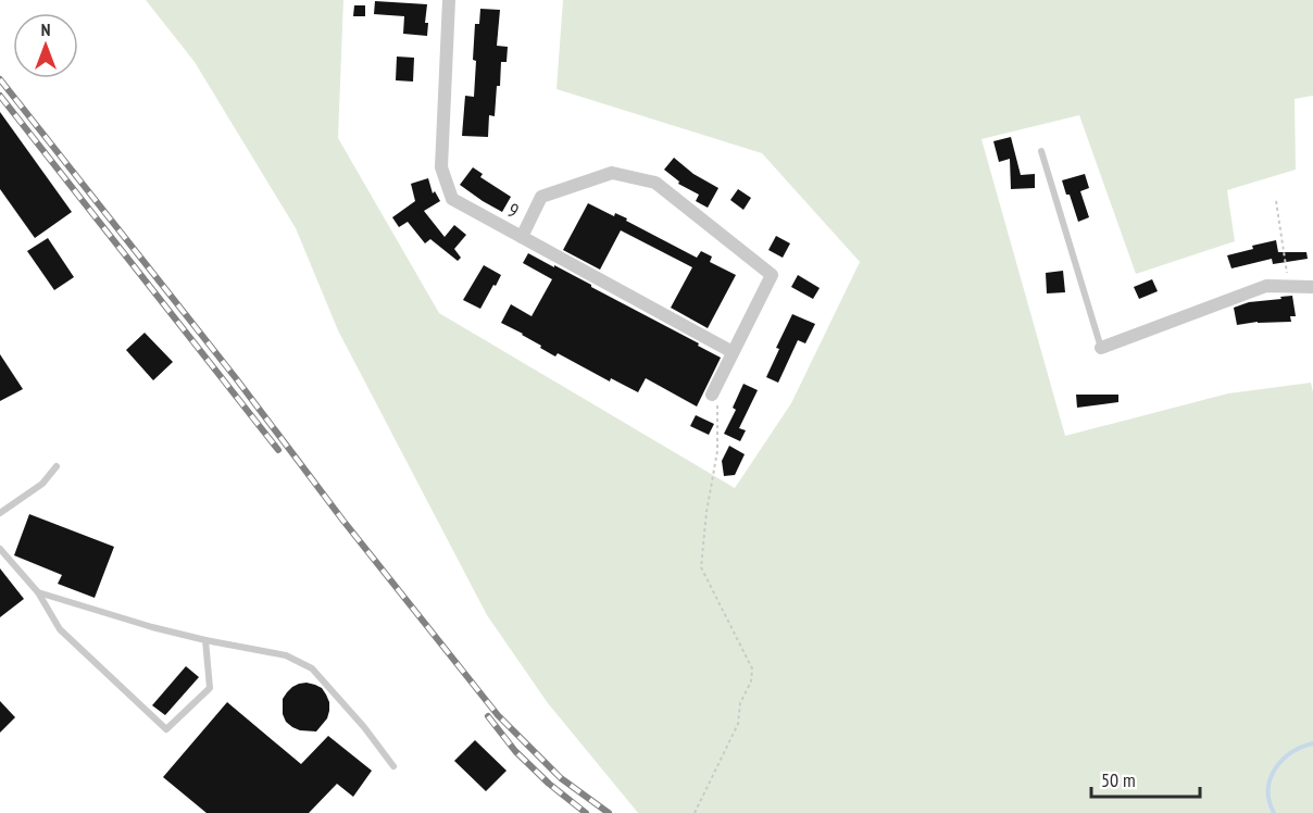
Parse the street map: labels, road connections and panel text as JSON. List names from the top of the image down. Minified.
{"streets":{"street":["9"]},"scale_bar":"50 m","north":"top"}
